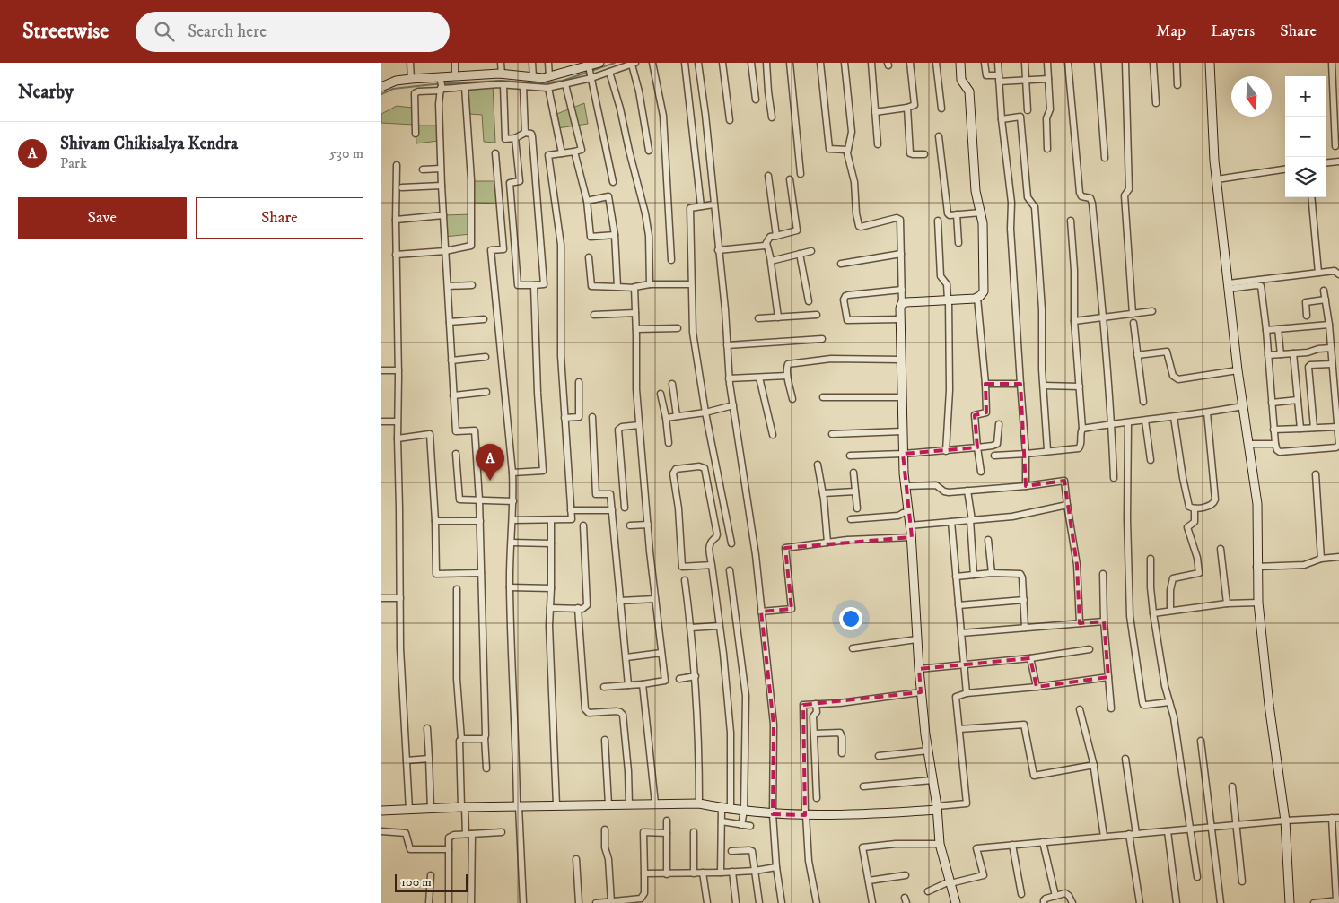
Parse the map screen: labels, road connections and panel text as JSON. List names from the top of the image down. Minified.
{"scale_bar":"100 m","north":"bottom","page":{"header":"Streetwise","search":"Search here","nav":["Map","Layers","Share"],"heading":"Nearby","map_buttons":["+","−"],"list":[{"mark":"A","name":"Shivam Chikisalya Kendra","note":"Park","value":"530 m"}],"buttons":["Save","Share"],"pins":"A","scale":"100 m"}}
